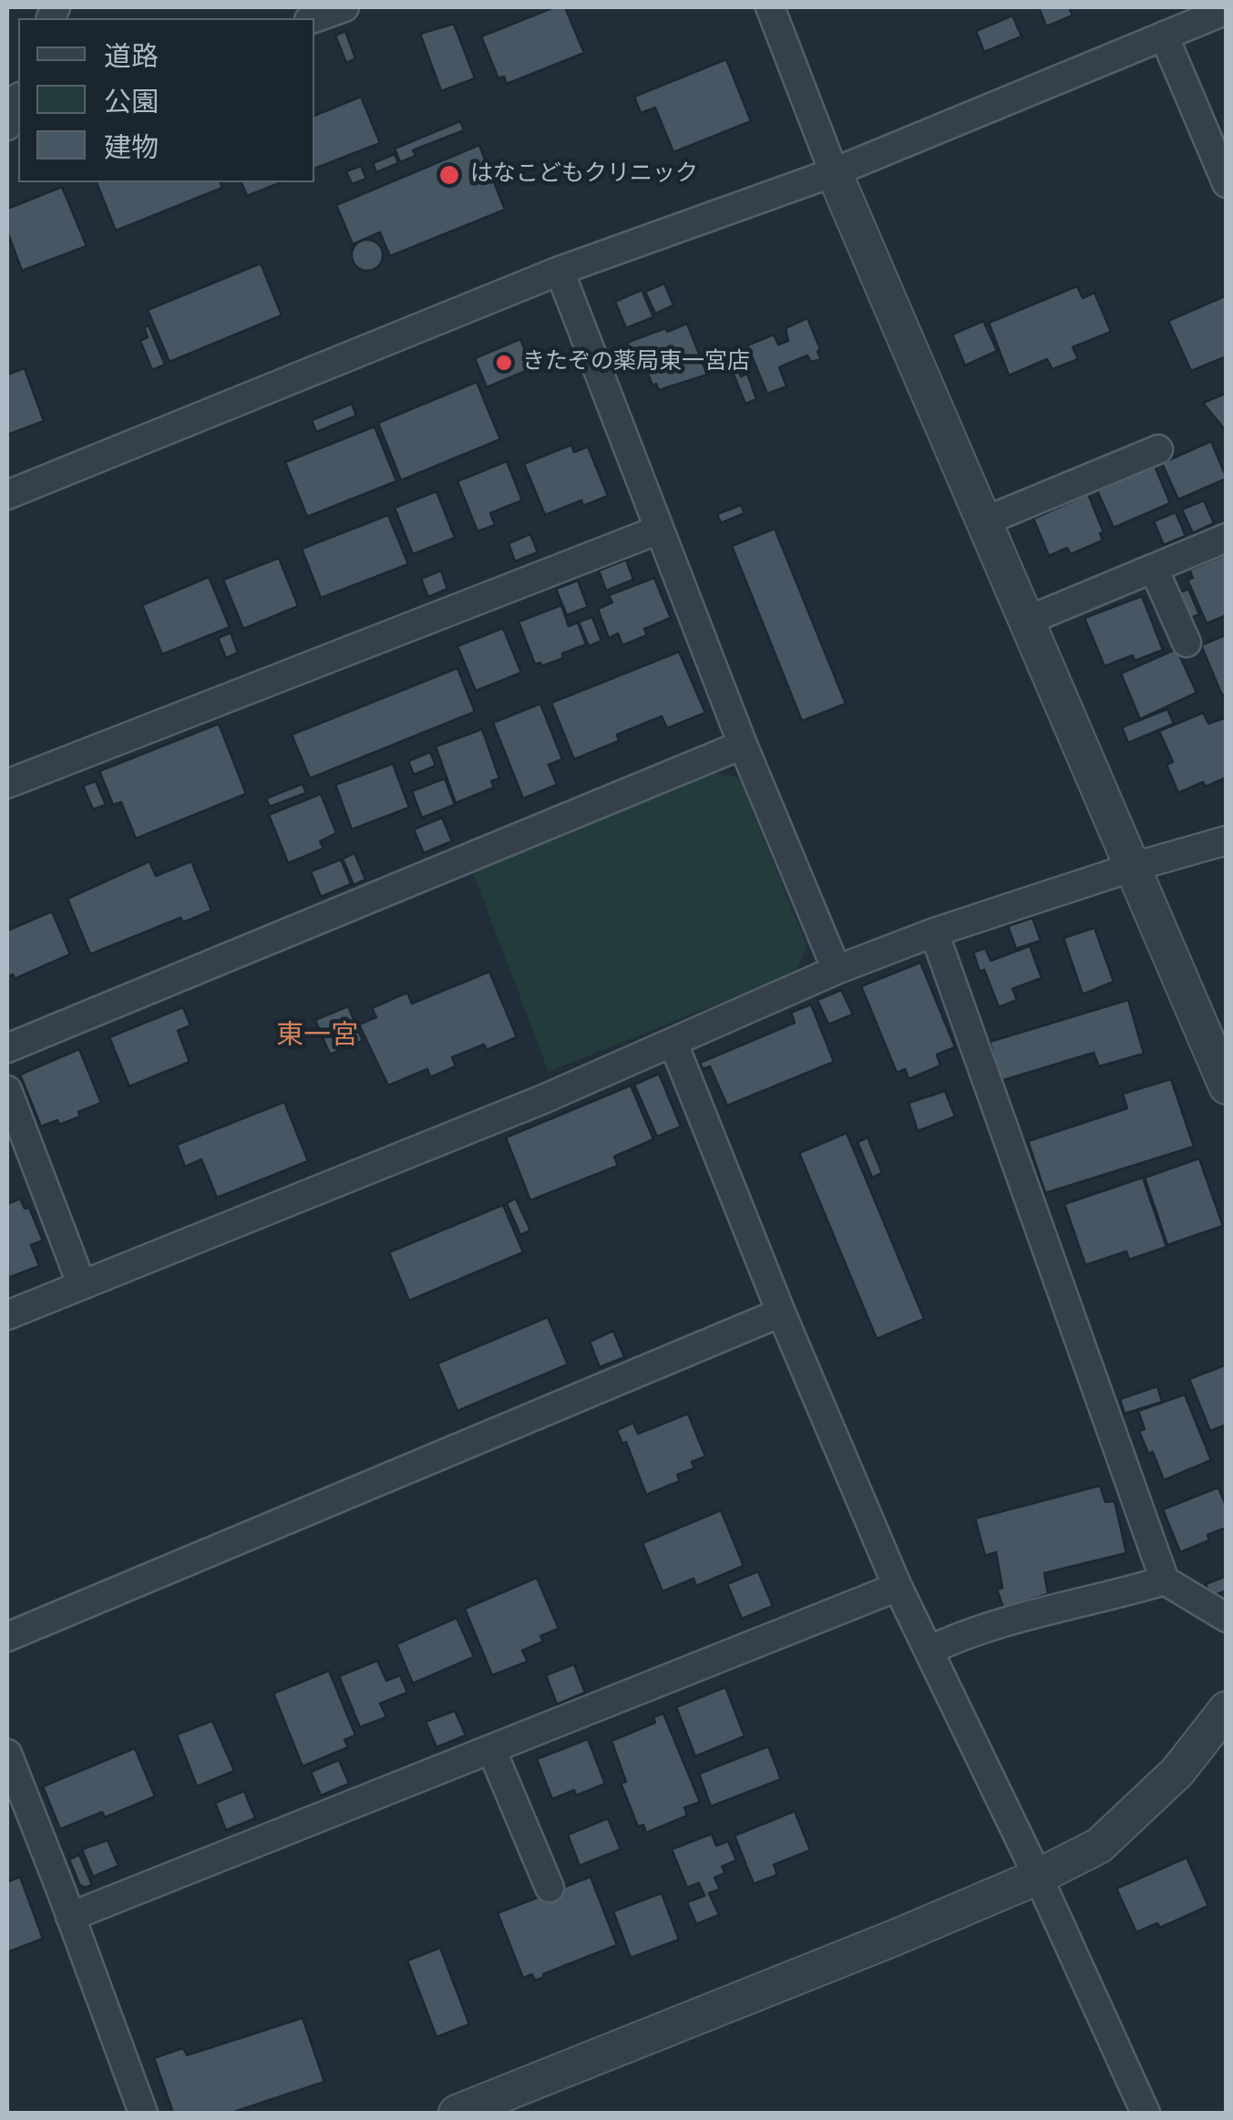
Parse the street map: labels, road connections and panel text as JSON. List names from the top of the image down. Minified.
{"districts":["東一宮"],"places":["はなこどもクリニック","きたぞの薬局東一宮店"],"legend":["道路","公園","建物"]}
